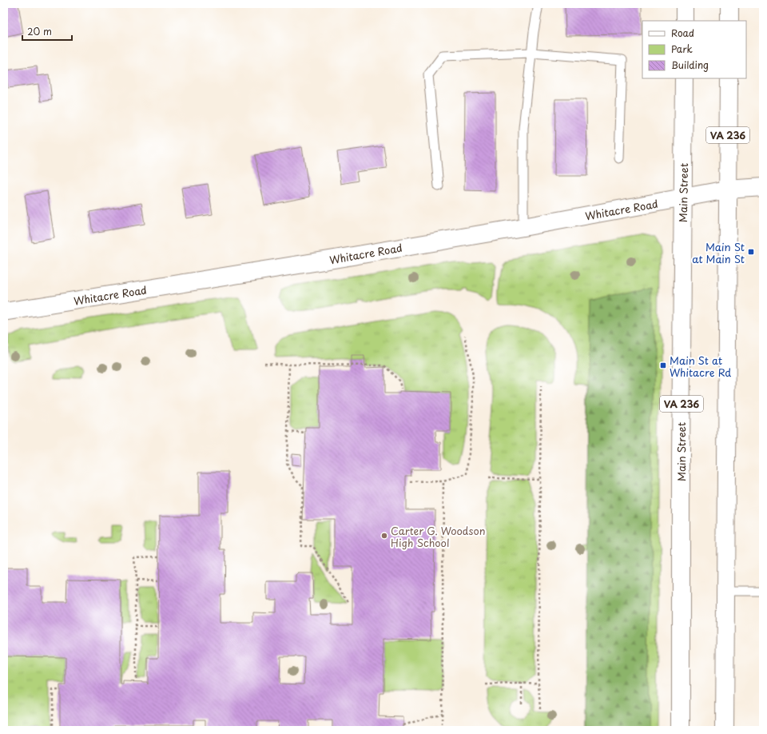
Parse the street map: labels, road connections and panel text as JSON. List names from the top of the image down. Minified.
{"streets":{"main road":["VA 236","Main Street","Whitacre Road"]},"crossings":[["VA 236","Whitacre Road"],["Main Street","Whitacre Road"]],"places":{"transit":["Main St at Main St","Main St at Whitacre Rd"],"other":["Carter G. Woodson High School"]},"legend":["Road","Park","Building"],"scale_bar":"20 m"}
